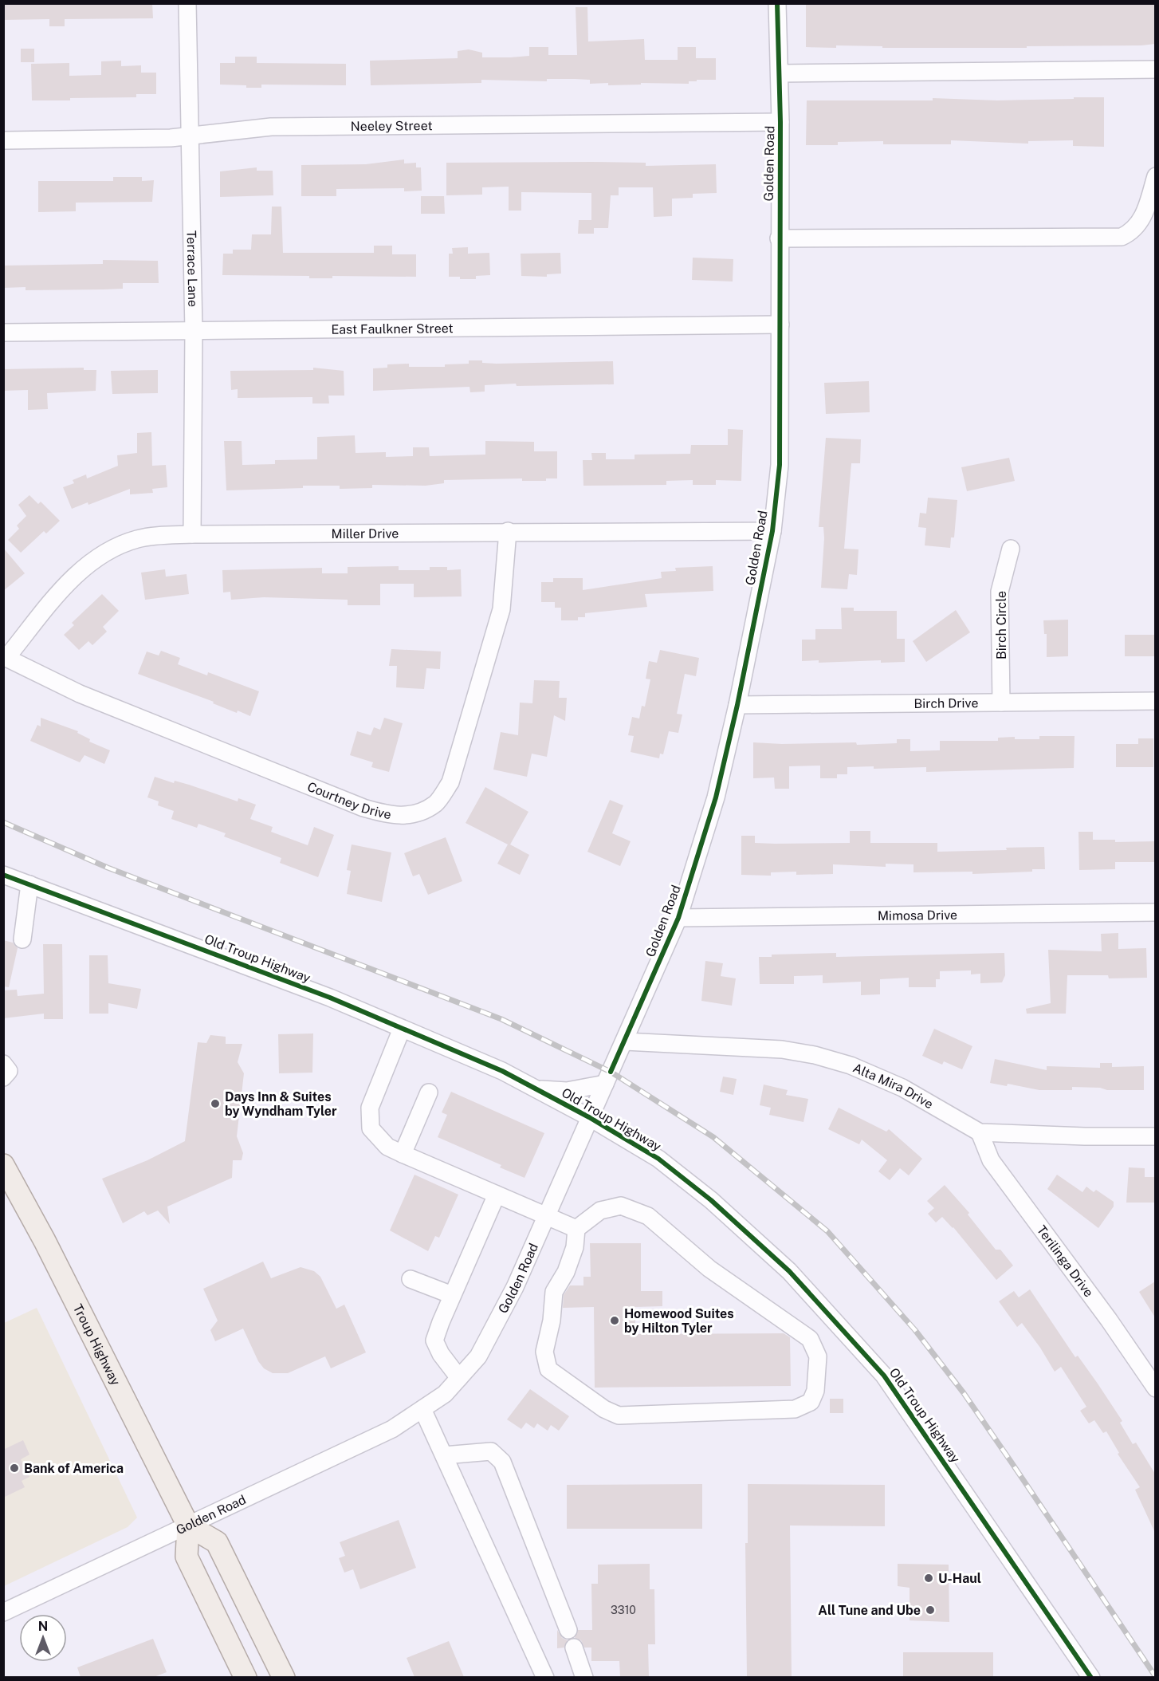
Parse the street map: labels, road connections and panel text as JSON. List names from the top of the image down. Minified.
{"streets":{"main road":["Troup Highway"],"street":["Neeley Street","Golden Road","Terrace Lane","East Faulkner Street","Miller Drive","Birch Circle","Birch Drive","Courtney Drive","Mimosa Drive","Old Troup Highway","Alta Mira Drive","Terilinga Drive"]},"crossings":[["Neeley Street","Golden Road"],["Neeley Street","Terrace Lane"],["Golden Road","East Faulkner Street"],["Golden Road","Miller Drive"],["Golden Road","Birch Drive"],["Golden Road","Mimosa Drive"],["Golden Road","Old Troup Highway"],["Golden Road","Alta Mira Drive"],["Golden Road","Troup Highway"],["Terrace Lane","East Faulkner Street"],["Terrace Lane","Miller Drive"],["Miller Drive","Courtney Drive"],["Birch Circle","Birch Drive"],["Alta Mira Drive","Terilinga Drive"]],"places":["Days Inn & Suites by Wyndham Tyler","Homewood Suites by Hilton Tyler","Bank of America","U-Haul","All Tune and Ube"],"house_numbers":["3310"],"north":"top"}
